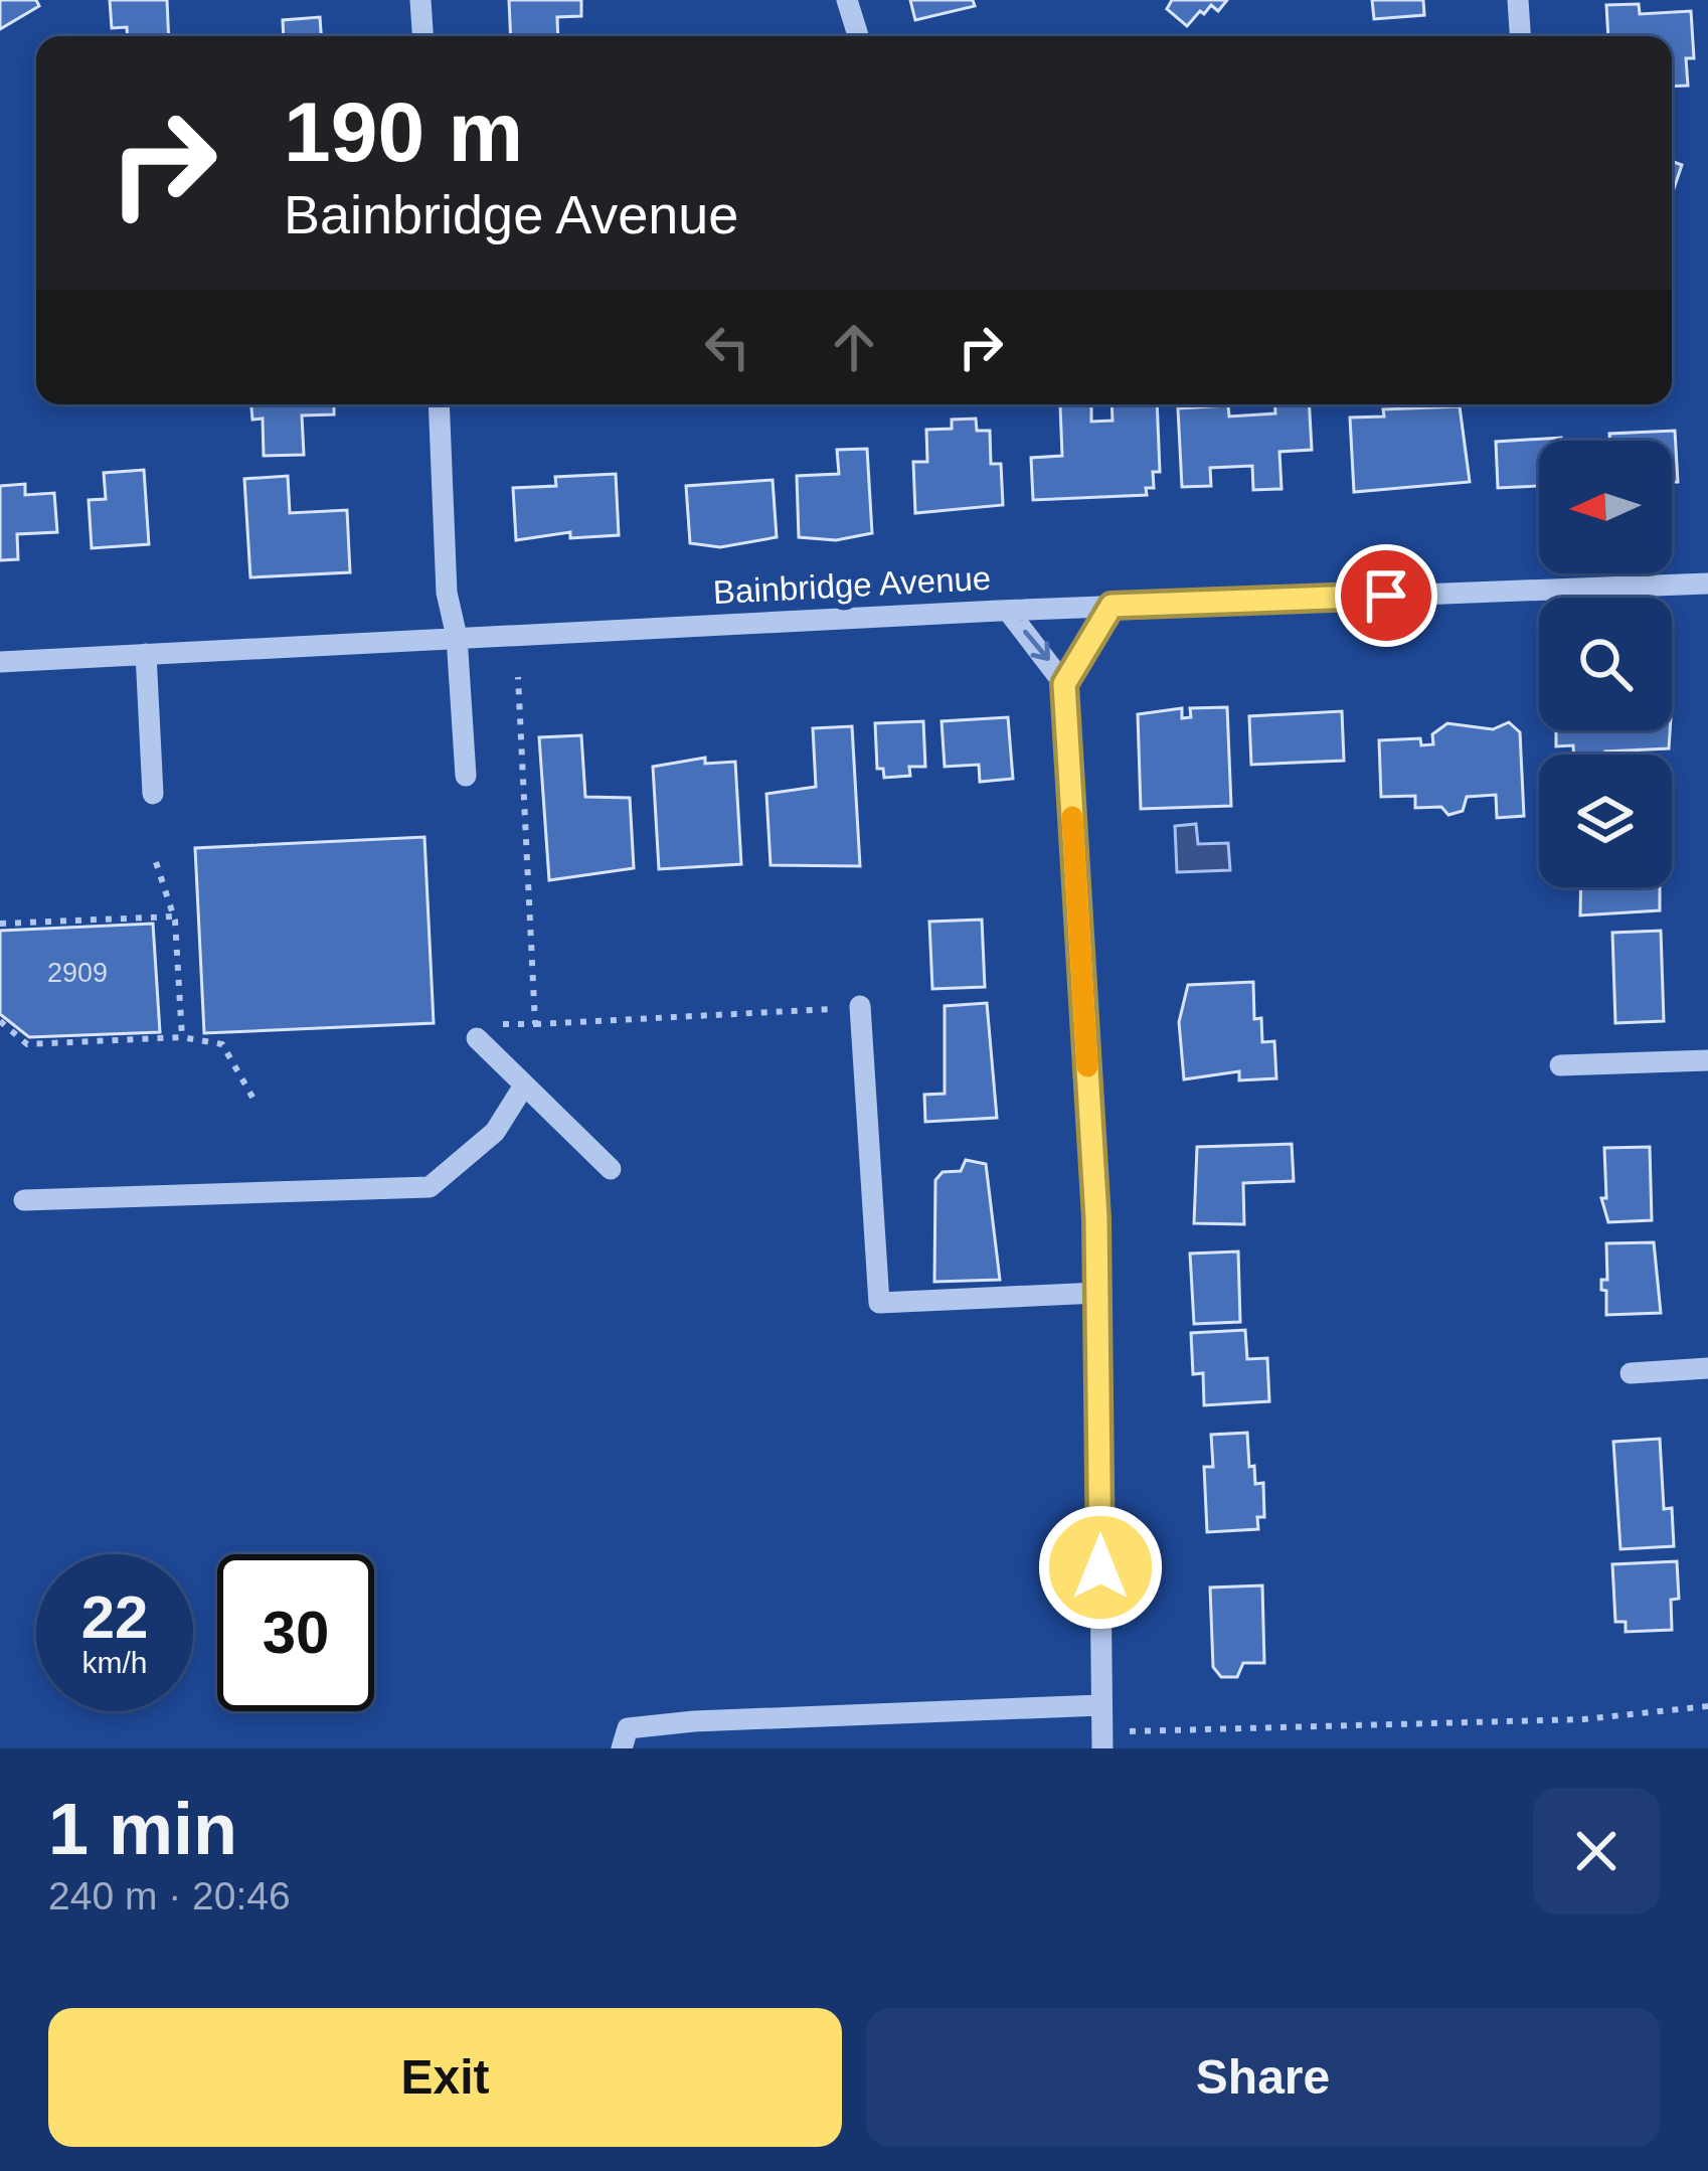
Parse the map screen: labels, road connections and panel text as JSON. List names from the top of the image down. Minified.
{"streets":{"street":["Bainbridge Avenue"]},"house_numbers":["2909"],"north":"left","page":{"turn":["190 m","Bainbridge Avenue"],"speed":"22 km/h","limit":"30","heading":["1 min","240 m · 20:46"],"buttons":["Exit","Share"]}}
